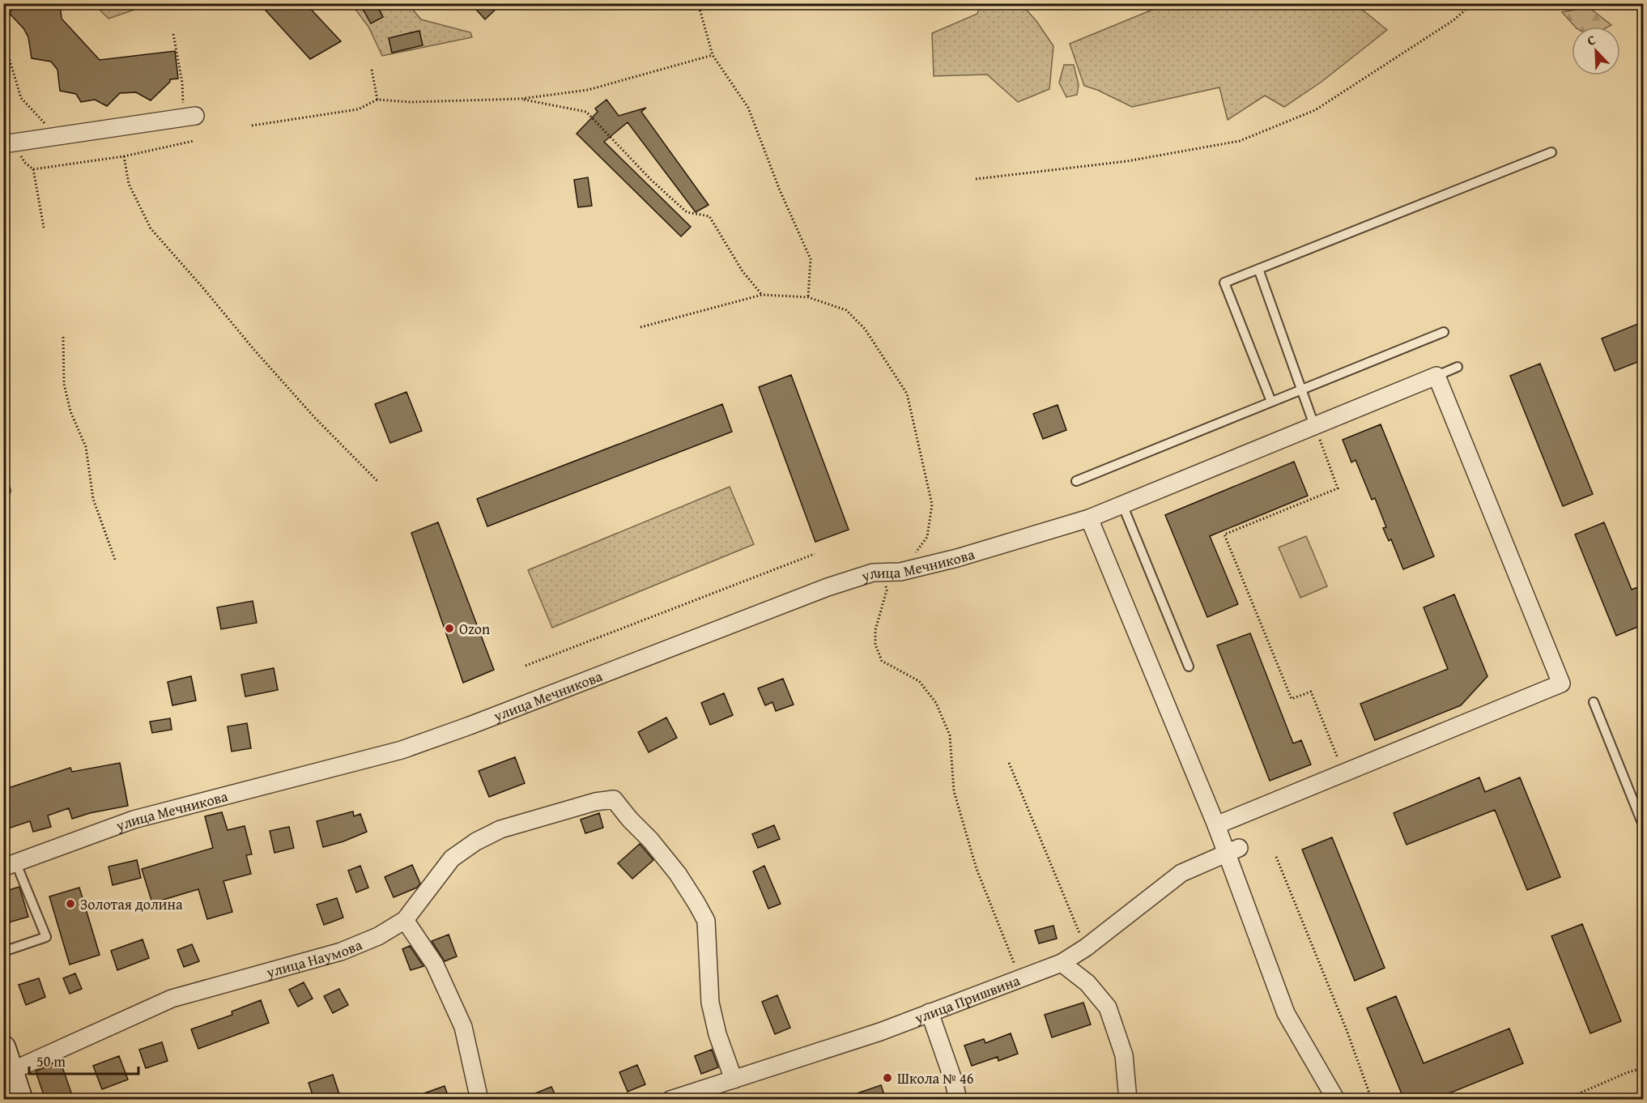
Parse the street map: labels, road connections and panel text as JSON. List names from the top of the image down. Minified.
{"streets":{"street":["улица Мечникова","улица Наумова","улица Пришвина"]},"crossings":[["улица Наумова","улица Пришвина"]],"places":["Ozon","Золотая долина","Школа № 46"],"scale_bar":"50 m","north":"top left"}
